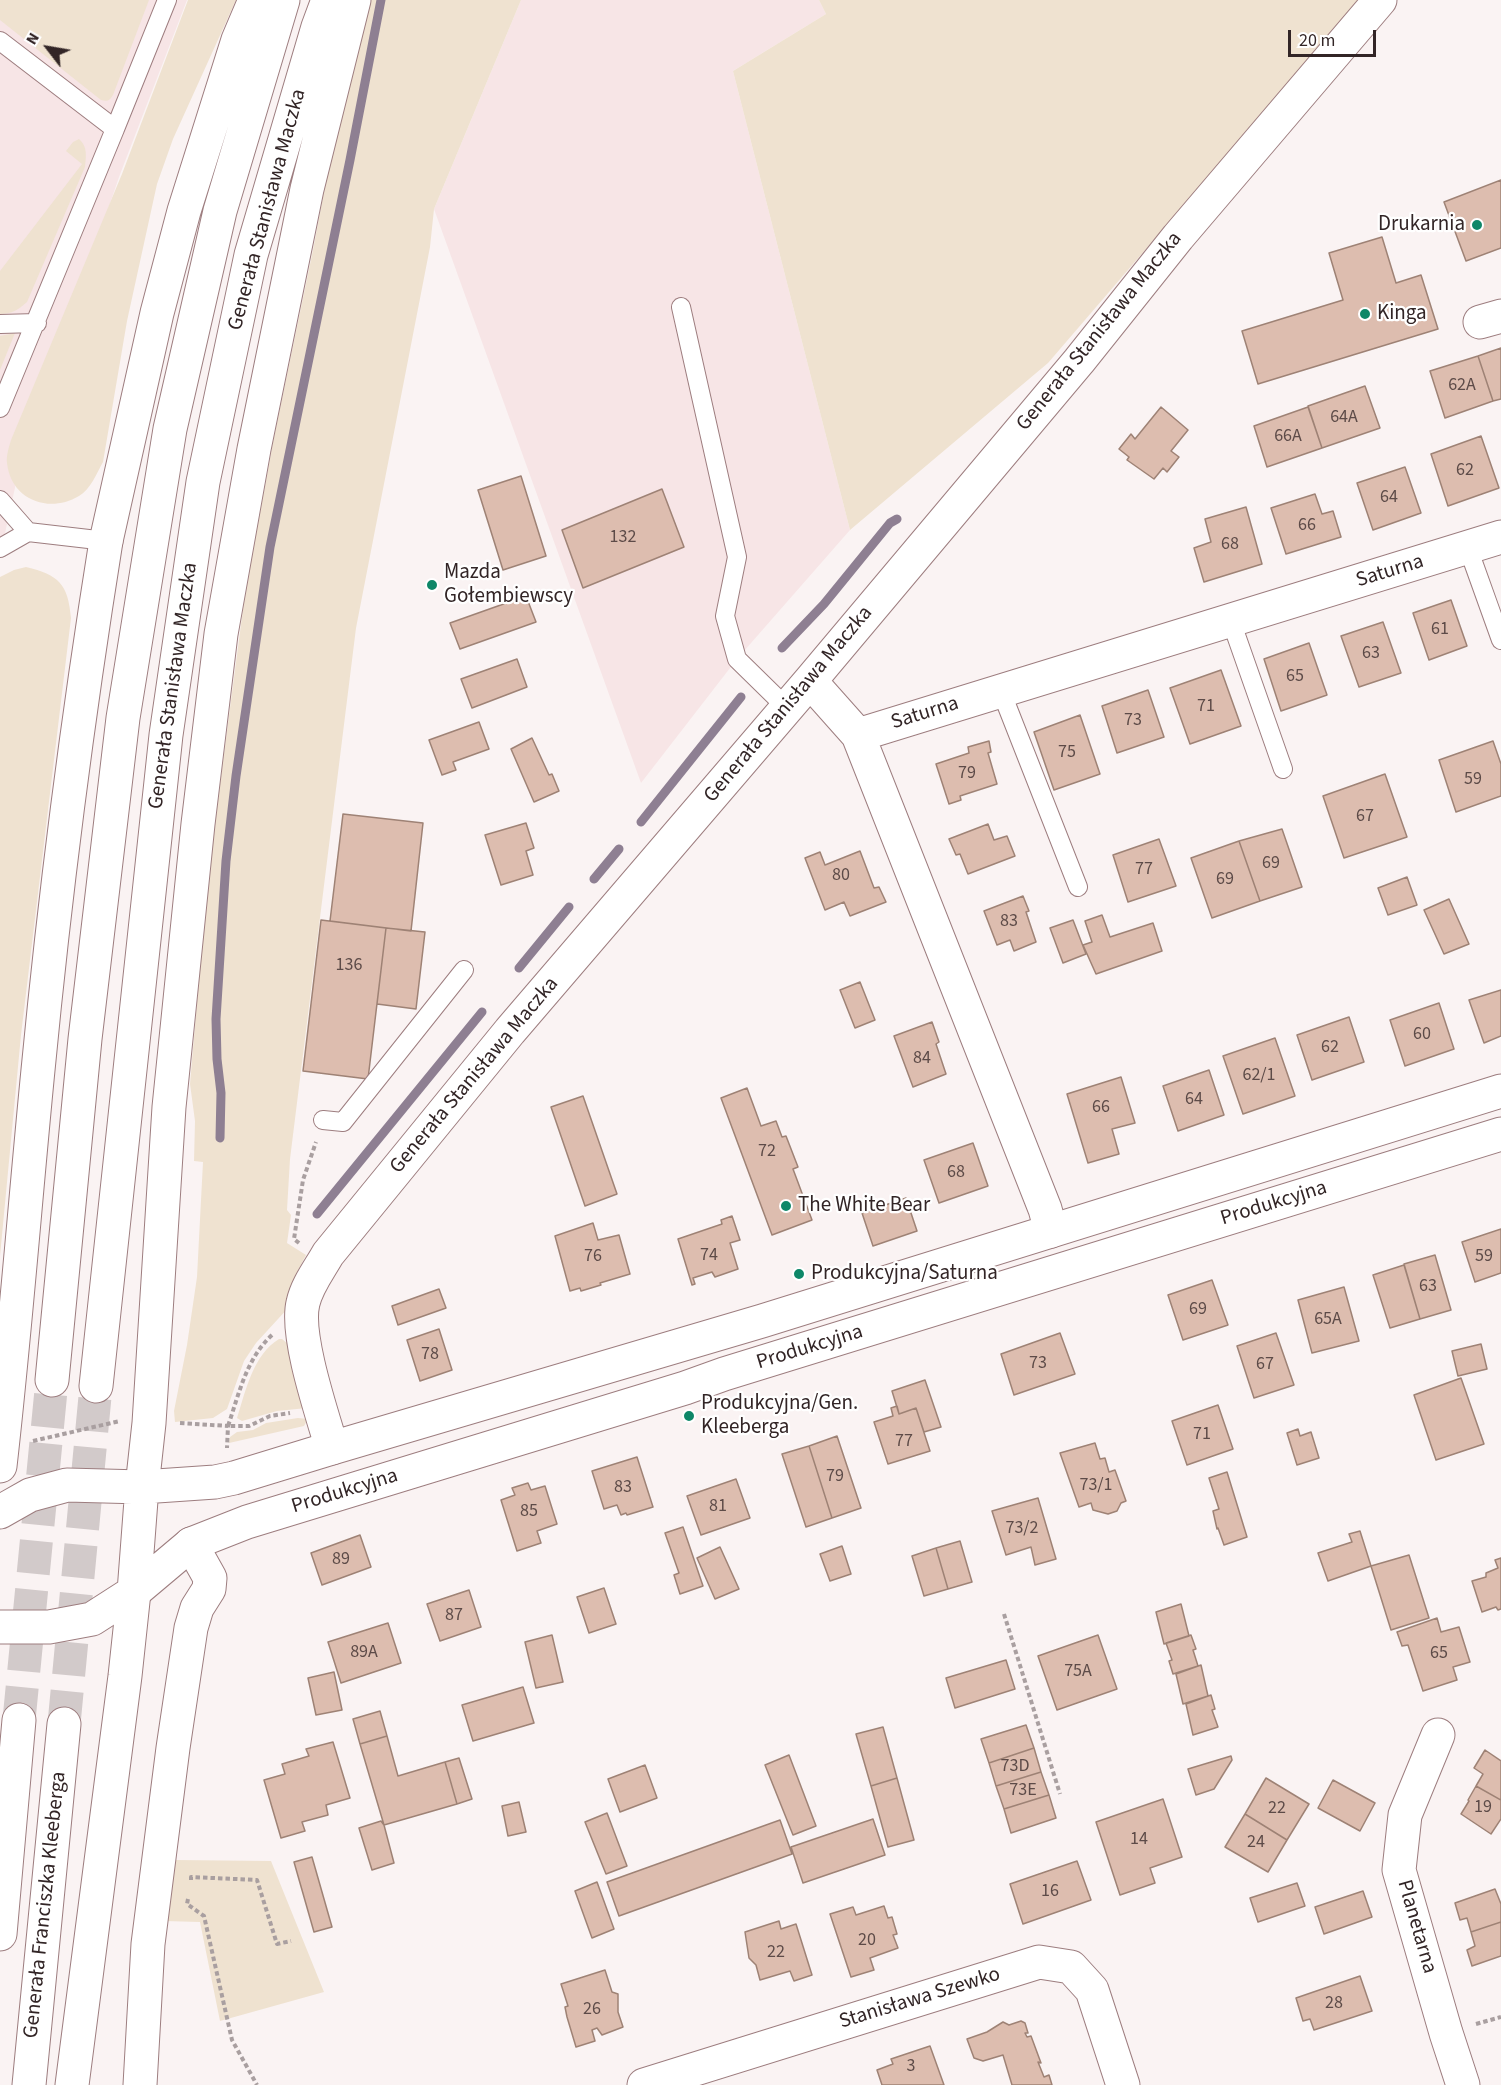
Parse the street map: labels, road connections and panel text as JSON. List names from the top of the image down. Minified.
{"streets":{"main road":["Generała Stanisława Maczka","Saturna","Produkcyjna","Generała Franciszka Kleeberga","Planetarna","Stanisława Szewko"]},"crossings":[["Generała Stanisława Maczka","Produkcyjna"]],"places":["Drukarnia","Kinga","Mazda Gołembiewscy","The White Bear","Produkcyjna/Saturna","Produkcyjna/Gen. Kleeberga"],"house_numbers":["62A","64A","66A","62","64","66","132","68","61","63","65","71","73","75","79","59","67","69","77","80","69","83","136","60","62","84","62/1","64","66","72","68","74","76","59","63","69","65A","78","73","67","71","77","79","73/1","83","81","85","73/2","89","87","89A","65","75A","73D","73E","19","22","14","24","16","20","22","28","26","3"],"scale_bar":"20 m","north":"top left"}
